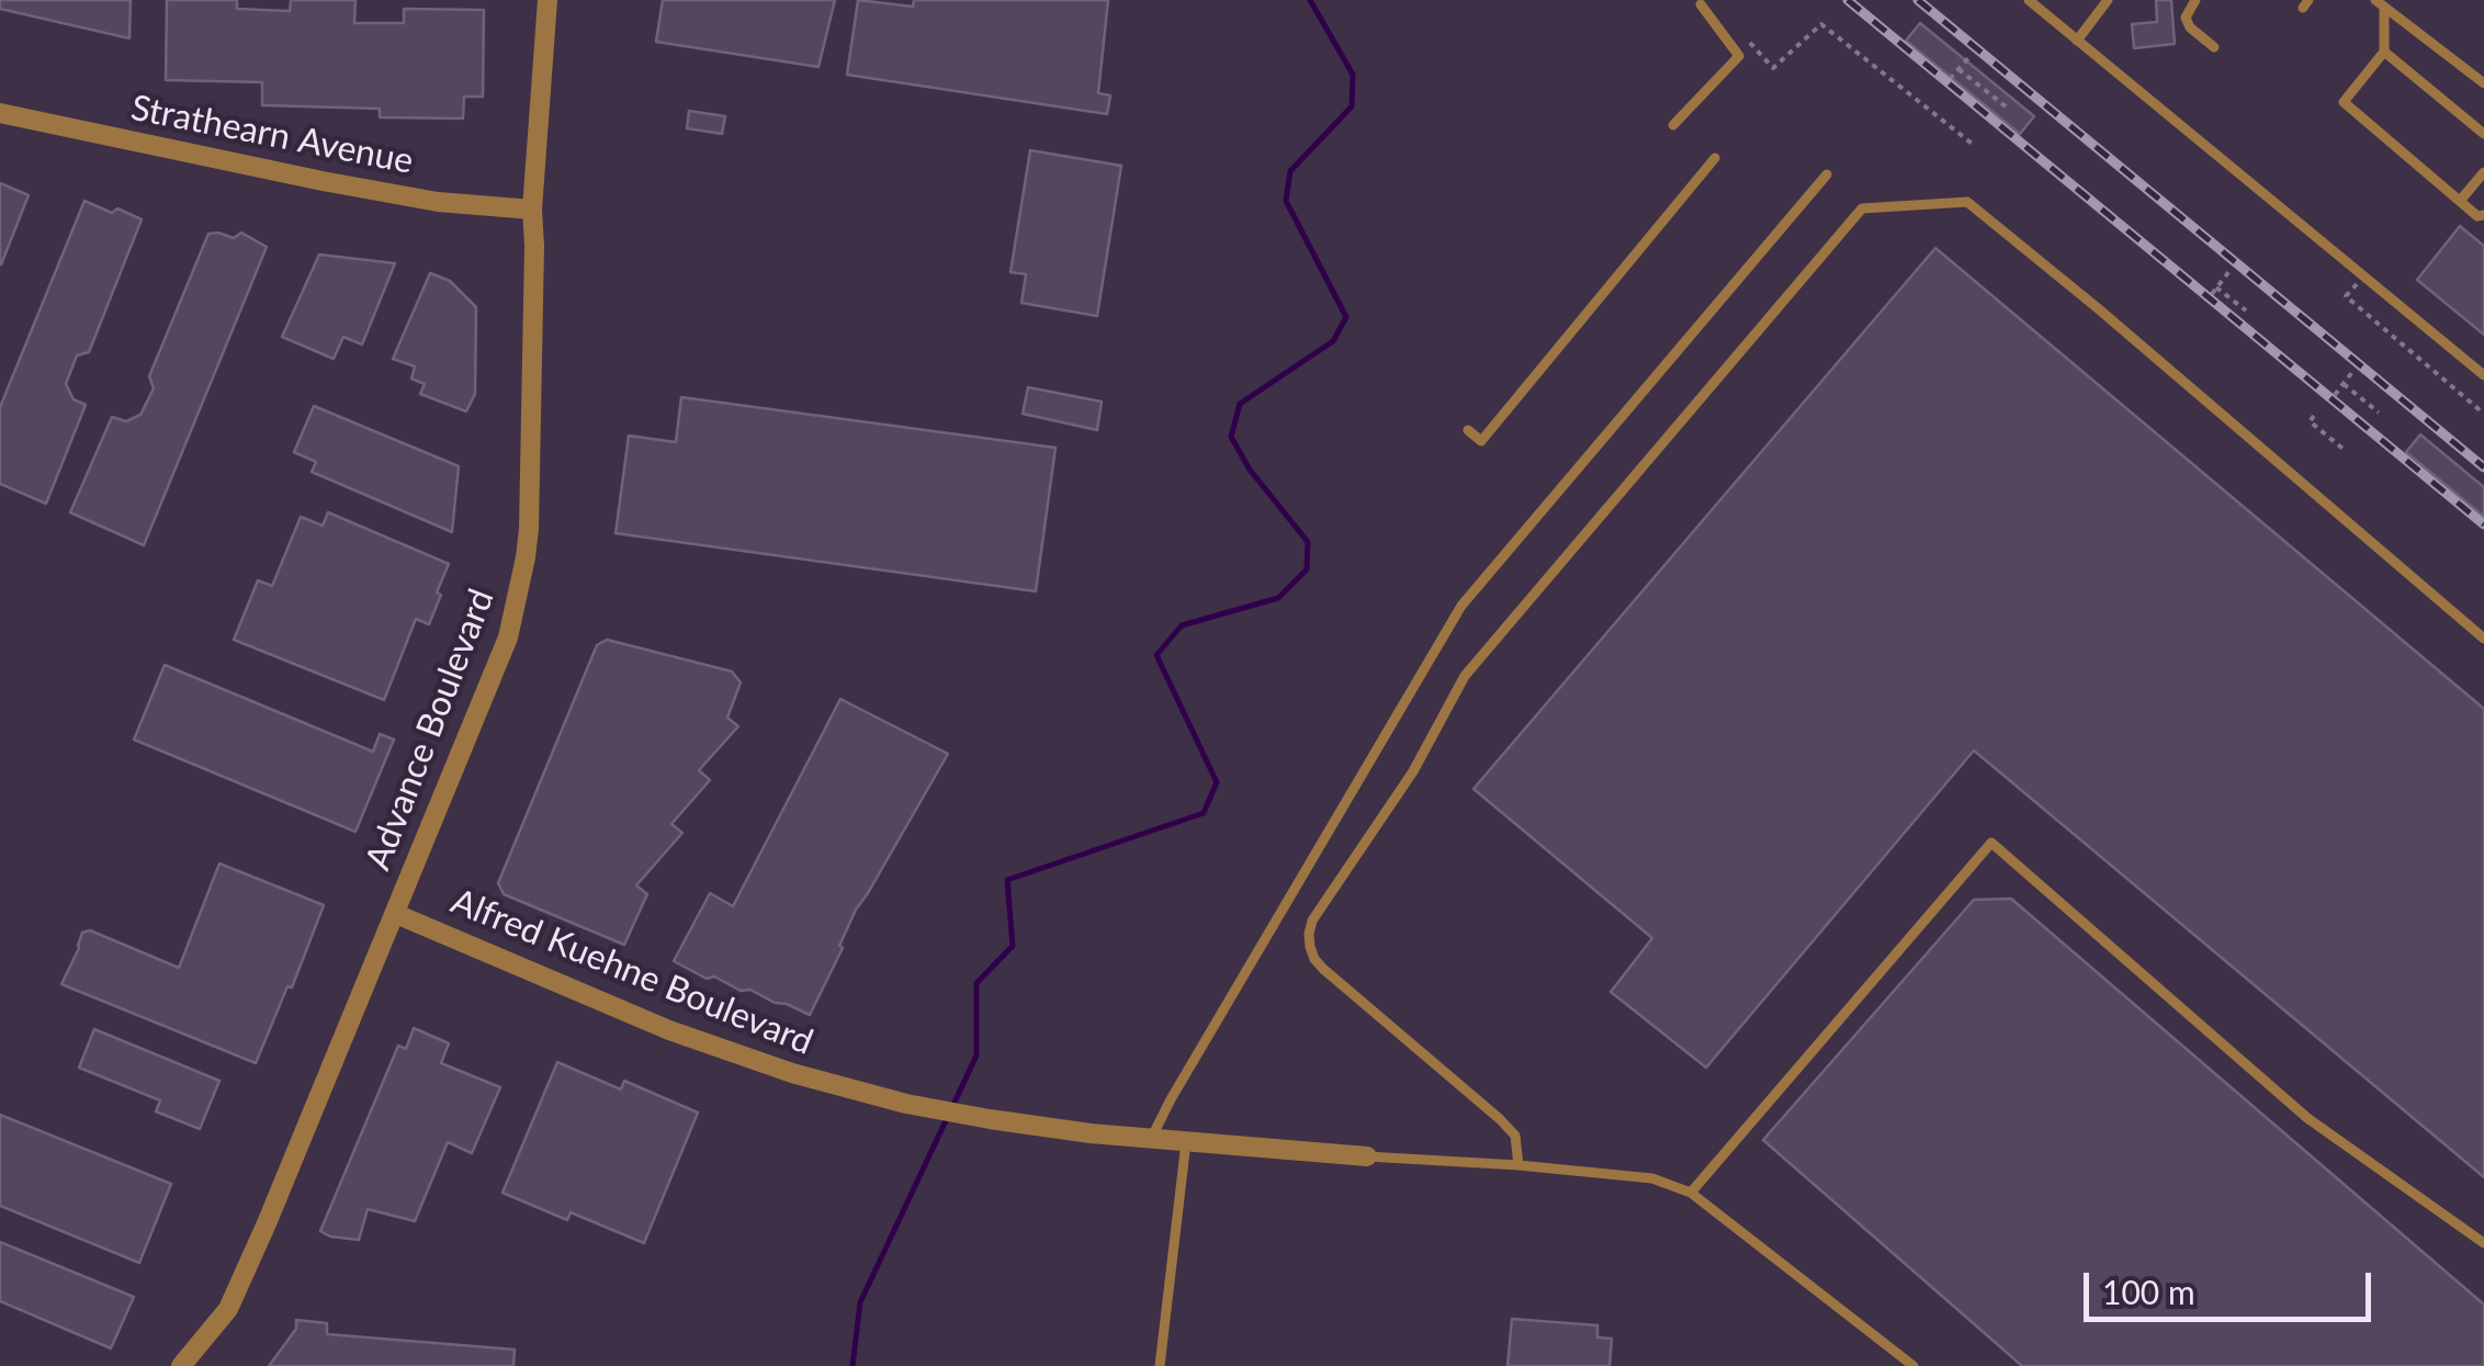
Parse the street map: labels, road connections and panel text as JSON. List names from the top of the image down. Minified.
{"streets":{"street":["Strathearn Avenue","Advance Boulevard","Alfred Kuehne Boulevard"]},"crossings":[["Strathearn Avenue","Advance Boulevard"],["Advance Boulevard","Alfred Kuehne Boulevard"]],"scale_bar":"100 m"}
